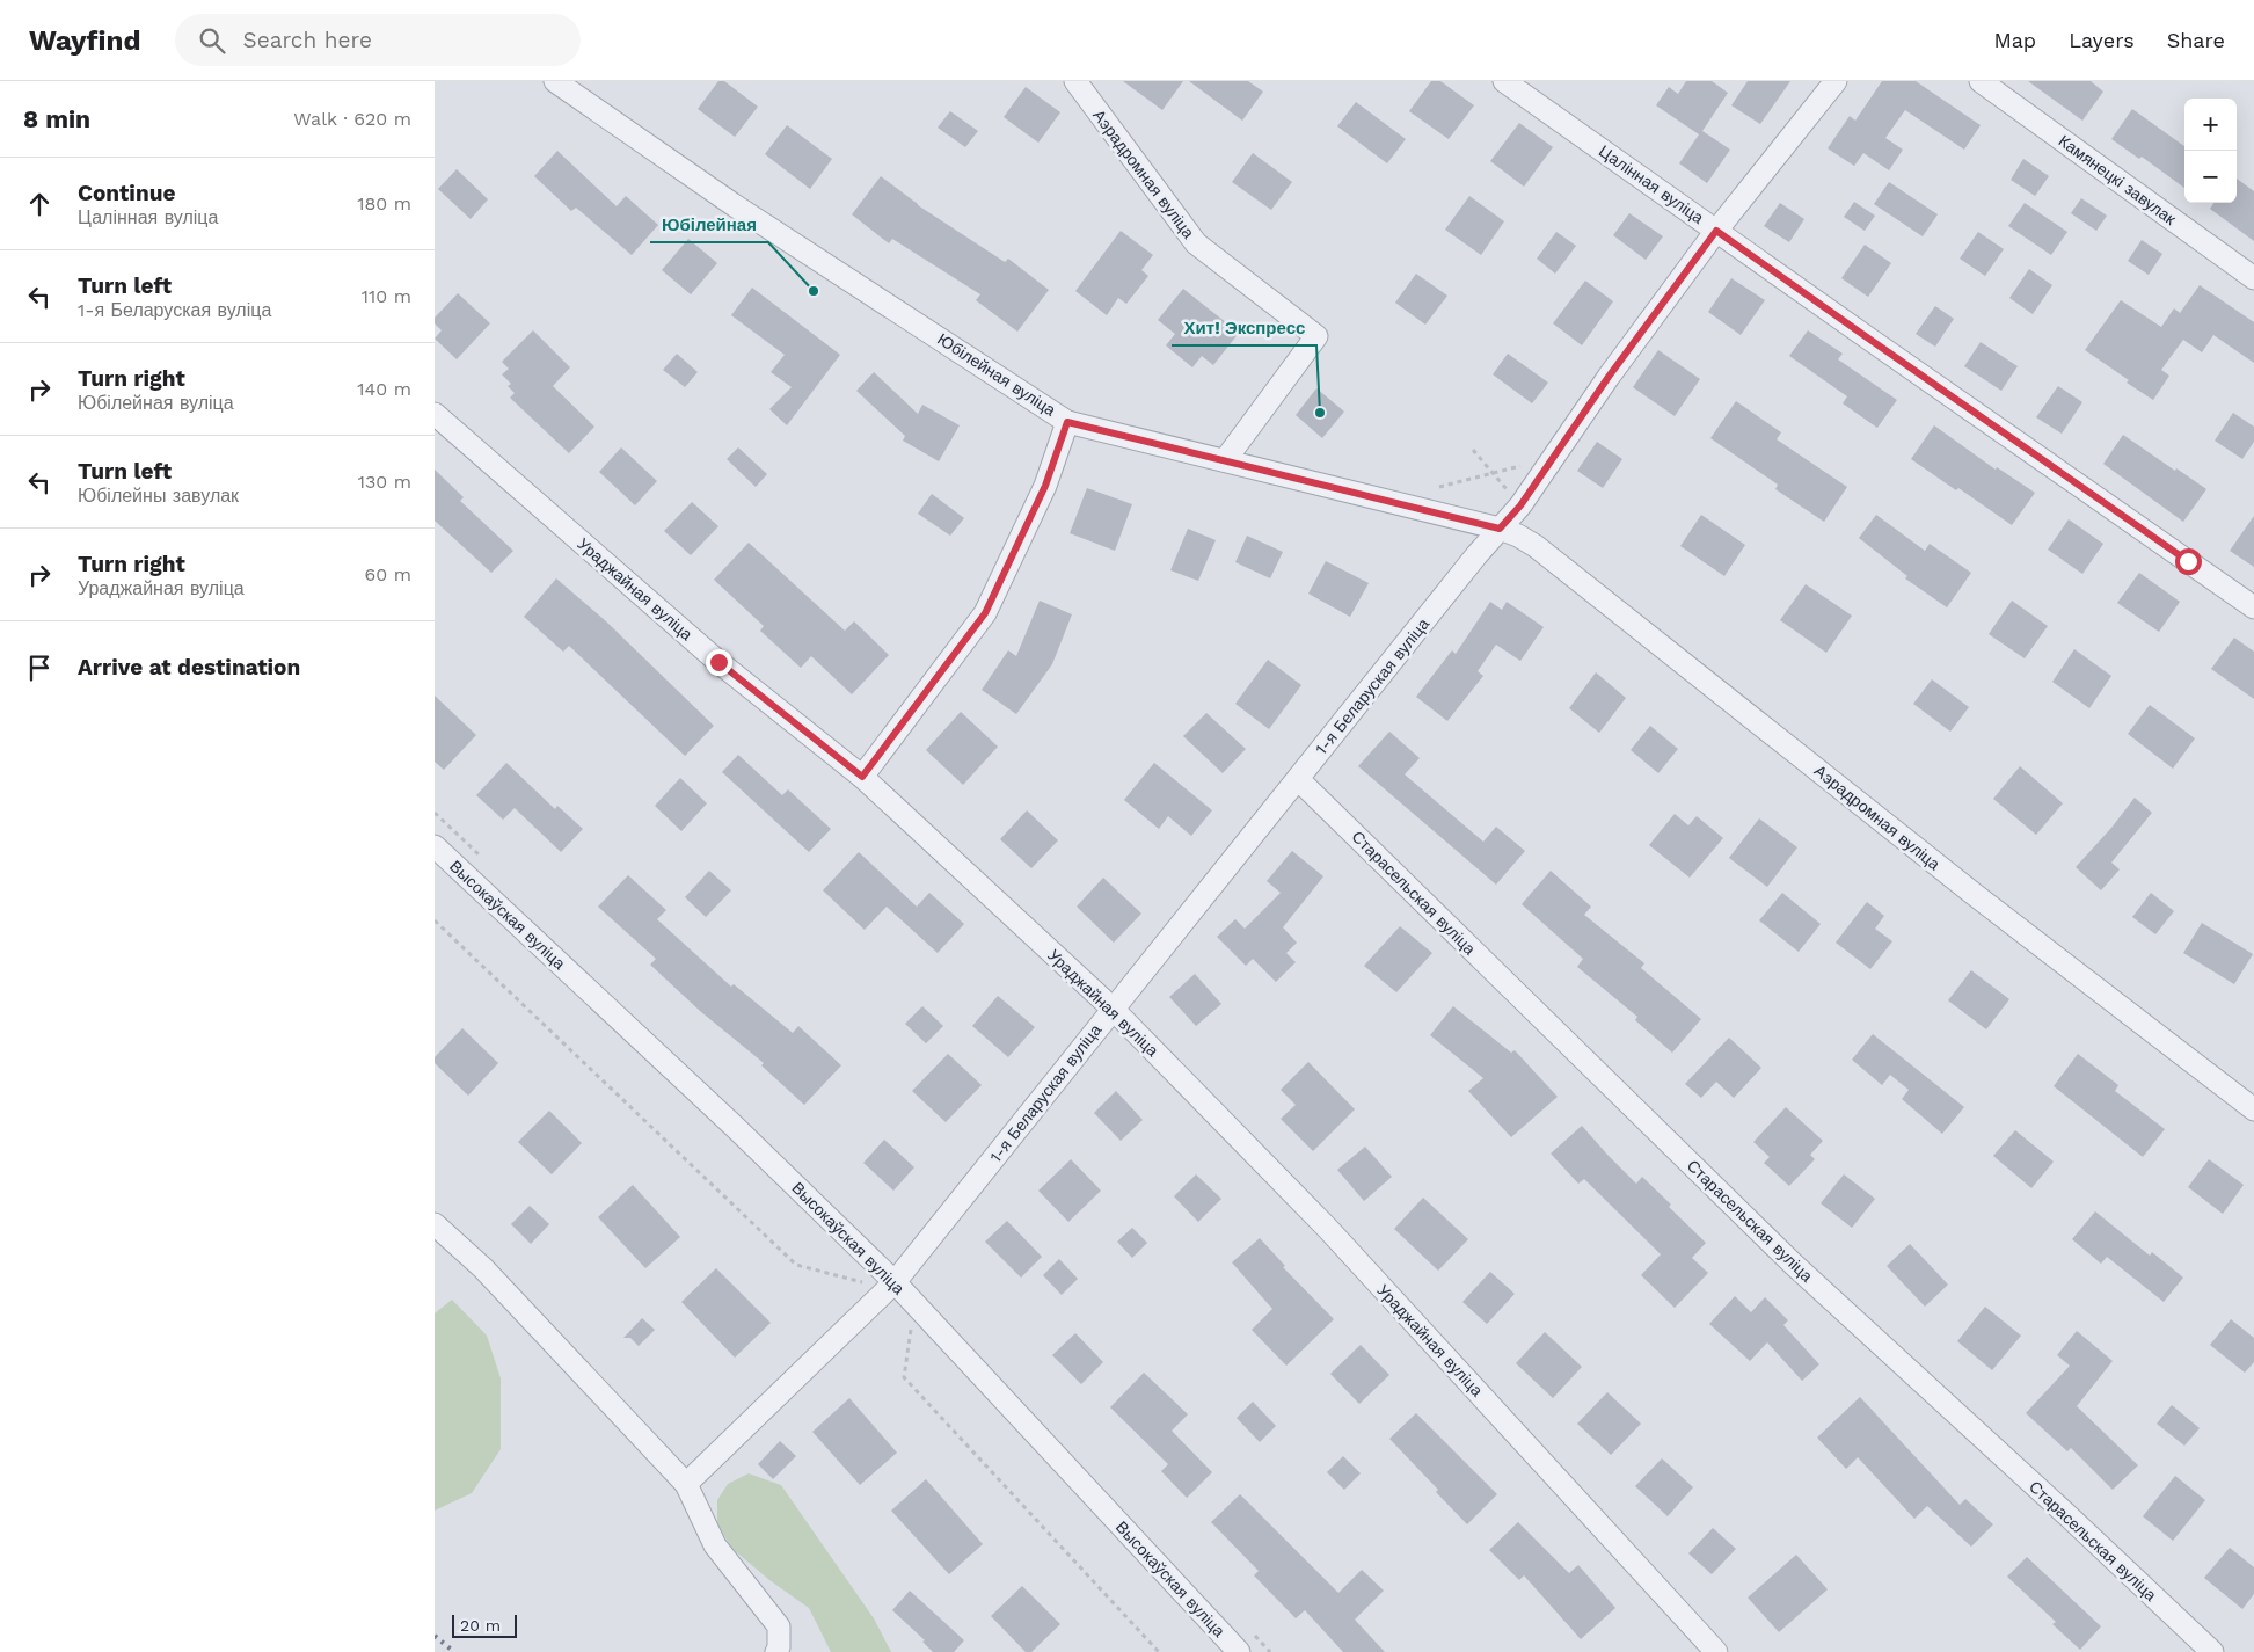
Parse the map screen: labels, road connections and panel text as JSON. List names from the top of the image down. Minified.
{"streets":{"street":["Аэрадромная вуліца","Камянецкі завулак","Цалінная вуліца","Юбілейная вуліца","Ураджайная вуліца","1-я Беларуская вуліца","Старасельская вуліца","Высокаўская вуліца"]},"crossings":[["Аэрадромная вуліца","Юбілейная вуліца"],["Аэрадромная вуліца","1-я Беларуская вуліца"],["Цалінная вуліца","1-я Беларуская вуліца"],["Юбілейная вуліца","1-я Беларуская вуліца"],["Ураджайная вуліца","1-я Беларуская вуліца"],["1-я Беларуская вуліца","Старасельская вуліца"],["1-я Беларуская вуліца","Высокаўская вуліца"]],"places":["Юбілейная","Хит! Экспресс"],"scale_bar":"20 m","page":{"header":"Wayfind","search":"Search here","nav":["Map","Layers","Share"],"heading":["8 min","Walk · 620 m"],"map_buttons":["+","−"],"list":[["Continue","Цалінная вуліца","180 m"],["Turn left","1-я Беларуская вуліца","110 m"],["Turn right","Юбілейная вуліца","140 m"],["Turn left","Юбілейны завулак","130 m"],["Turn right","Ураджайная вуліца","60 m"],"Arrive at destination"],"scale":"20 m"}}
